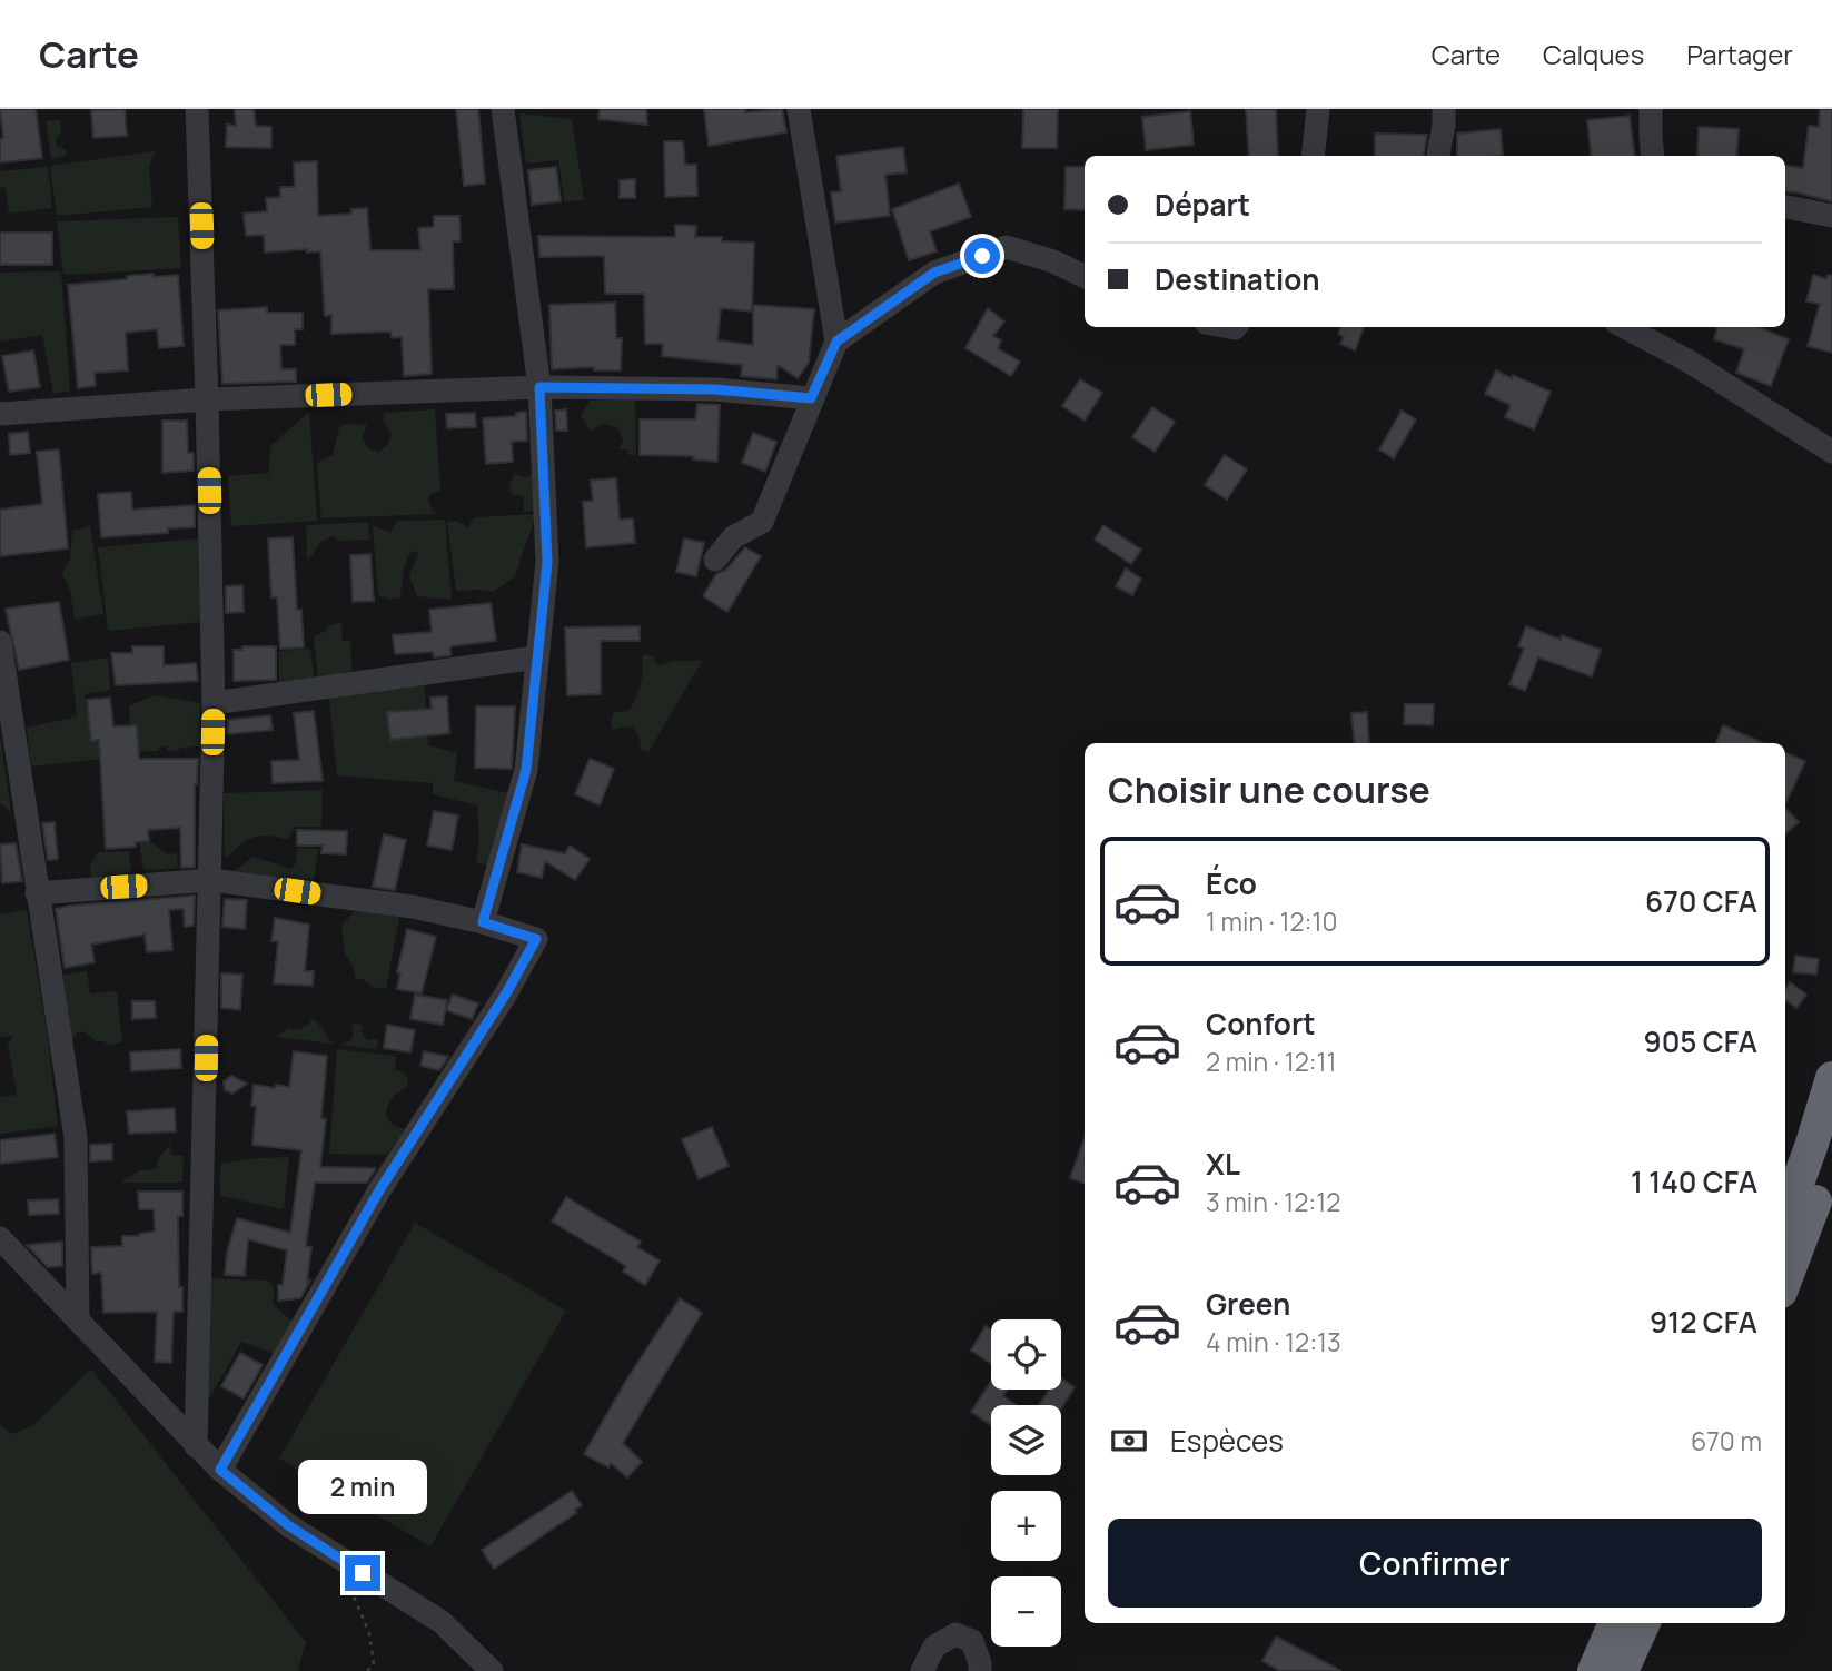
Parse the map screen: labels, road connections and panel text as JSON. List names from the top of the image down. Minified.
{"page":{"header":"Carte","nav":["Carte","Calques","Partager"],"banner":["Départ","Destination"],"heading":"Choisir une course","list":[{"name":"Éco","note":"1 min · 12:10","value":"670 CFA"},{"name":"Confort","note":"2 min · 12:11","value":"905 CFA"},{"name":"XL","note":"3 min · 12:12","value":"1 140 CFA"},{"name":"Green","note":"4 min · 12:13","value":"912 CFA"}],"map_buttons":["+","−"],"pay":["Espèces","670 m"],"bubble":"2 min","buttons":"Confirmer"}}
